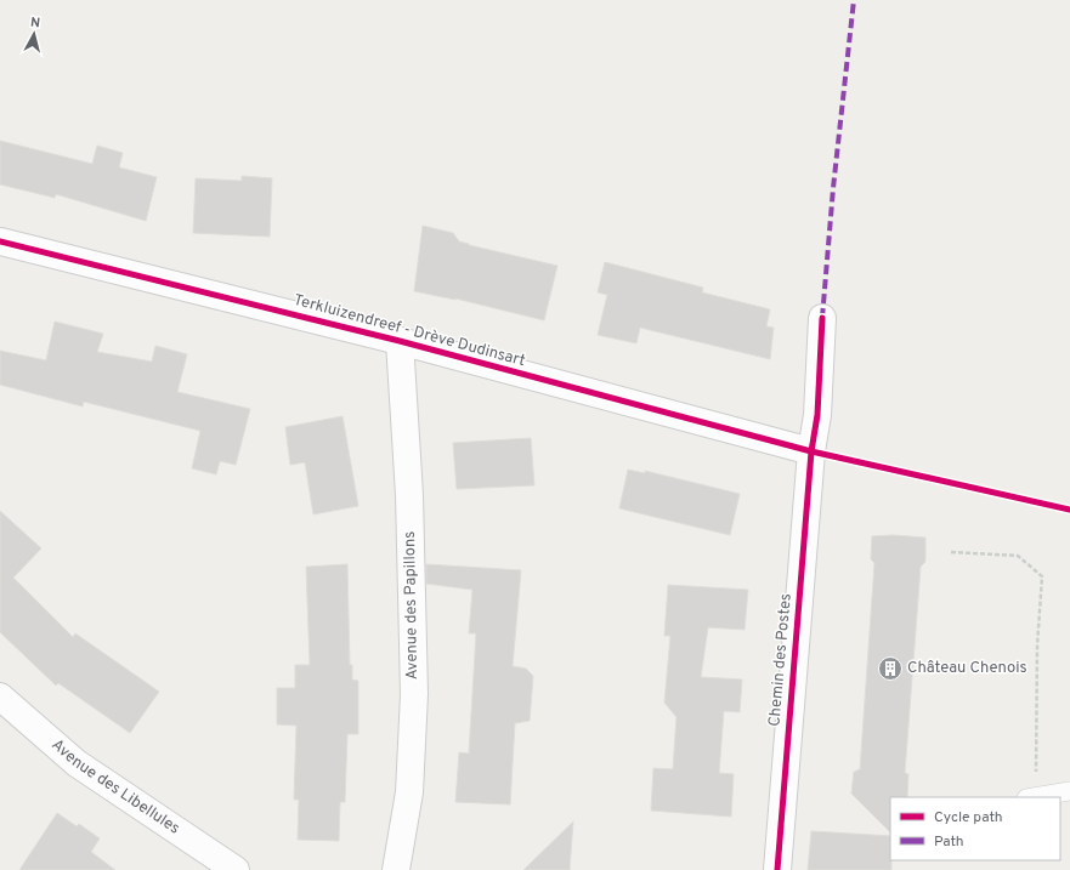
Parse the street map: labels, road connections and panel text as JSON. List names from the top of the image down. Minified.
{"streets":{"street":["Terkluizendreef - Drève Dudinsart","Avenue des Papillons","Chemin des Postes","Avenue des Libellules"]},"crossings":[["Terkluizendreef - Drève Dudinsart","Avenue des Papillons"],["Terkluizendreef - Drève Dudinsart","Chemin des Postes"]],"places":{"building":["Château Chenois"]},"legend":["Cycle path","Path"],"north":"top"}
